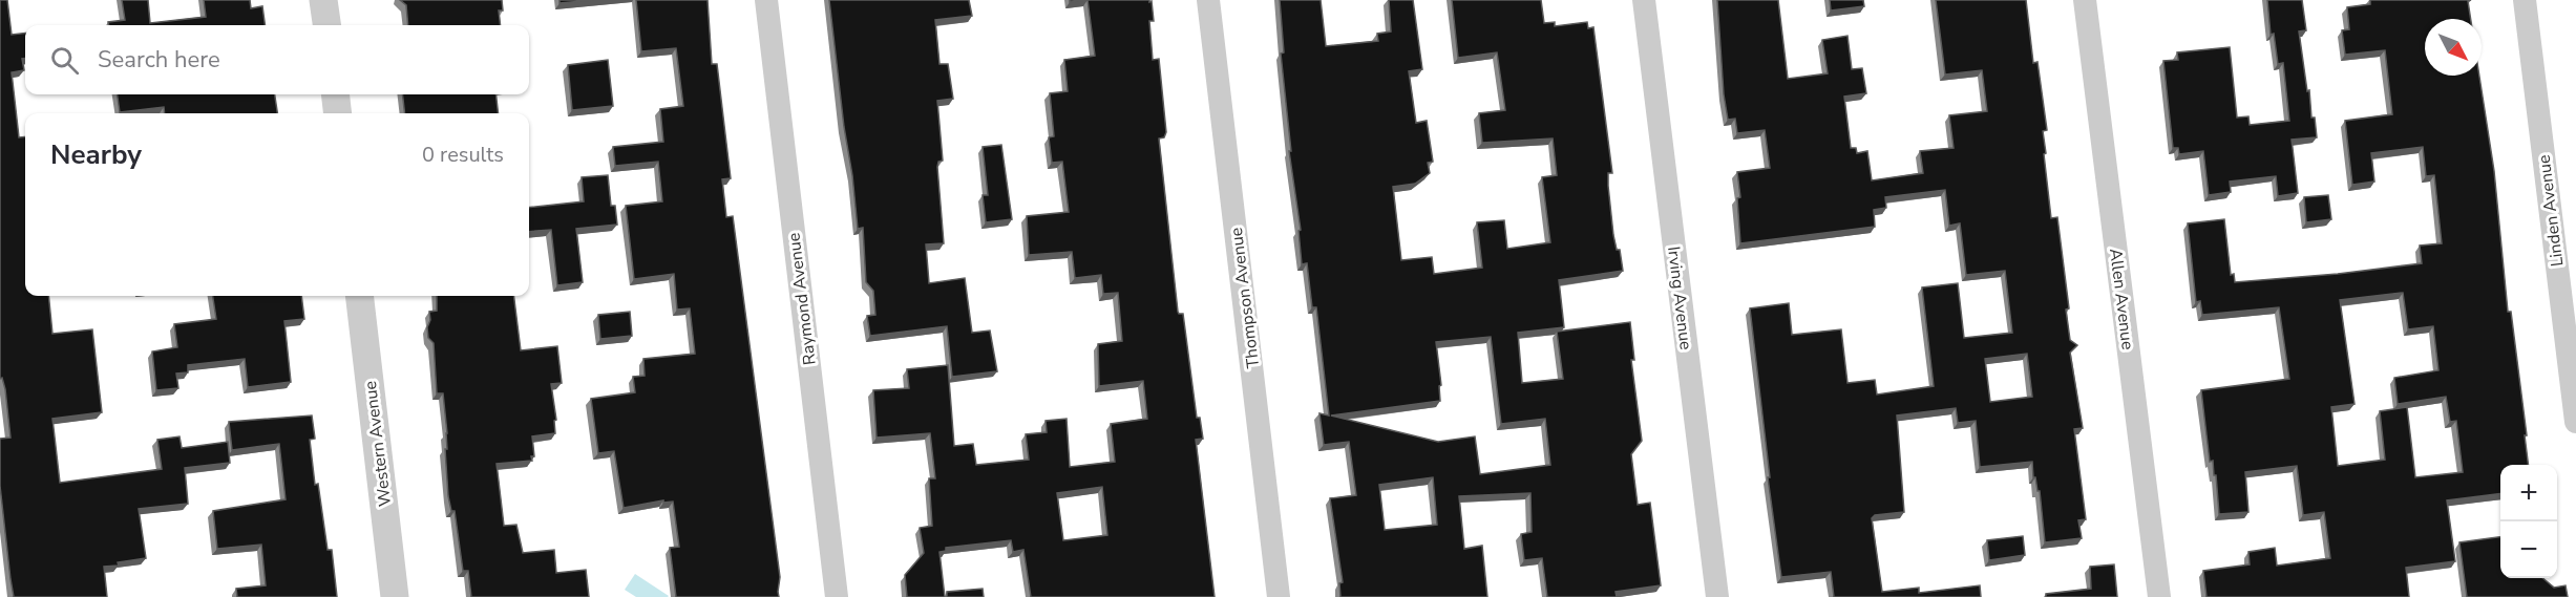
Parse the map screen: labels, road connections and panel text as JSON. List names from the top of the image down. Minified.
{"streets":{"street":["Linden Avenue","Thompson Avenue","Irving Avenue","Raymond Avenue","Allen Avenue","Western Avenue"]},"north":"bottom right","page":{"search":"Search here","heading":["Nearby","0 results"],"map_buttons":["+","−"]}}
